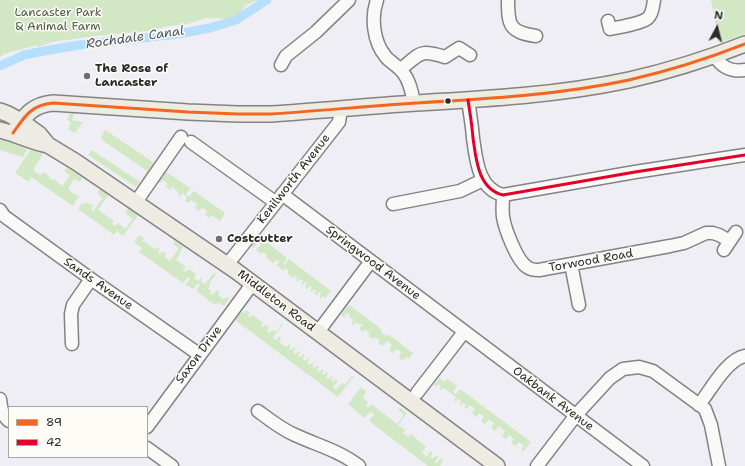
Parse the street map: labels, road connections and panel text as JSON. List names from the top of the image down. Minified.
{"streets":{"main road":["Middleton Road"],"street":["Kenilworth Avenue","Torwood Road","Springwood Avenue","Sands Avenue","Saxon Drive","Oakbank Avenue"]},"crossings":[["Kenilworth Avenue","Springwood Avenue"],["Kenilworth Avenue","Middleton Road"],["Springwood Avenue","Middleton Road"],["Springwood Avenue","Oakbank Avenue"],["Sands Avenue","Saxon Drive"],["Middleton Road","Saxon Drive"]],"water":["Rochdale Canal"],"parks":["Lancaster Park & Animal Farm"],"places":["The Rose of Lancaster","Costcutter"],"lines":["transit line 89","transit line 42"],"legend":["89","42"],"north":"top"}
